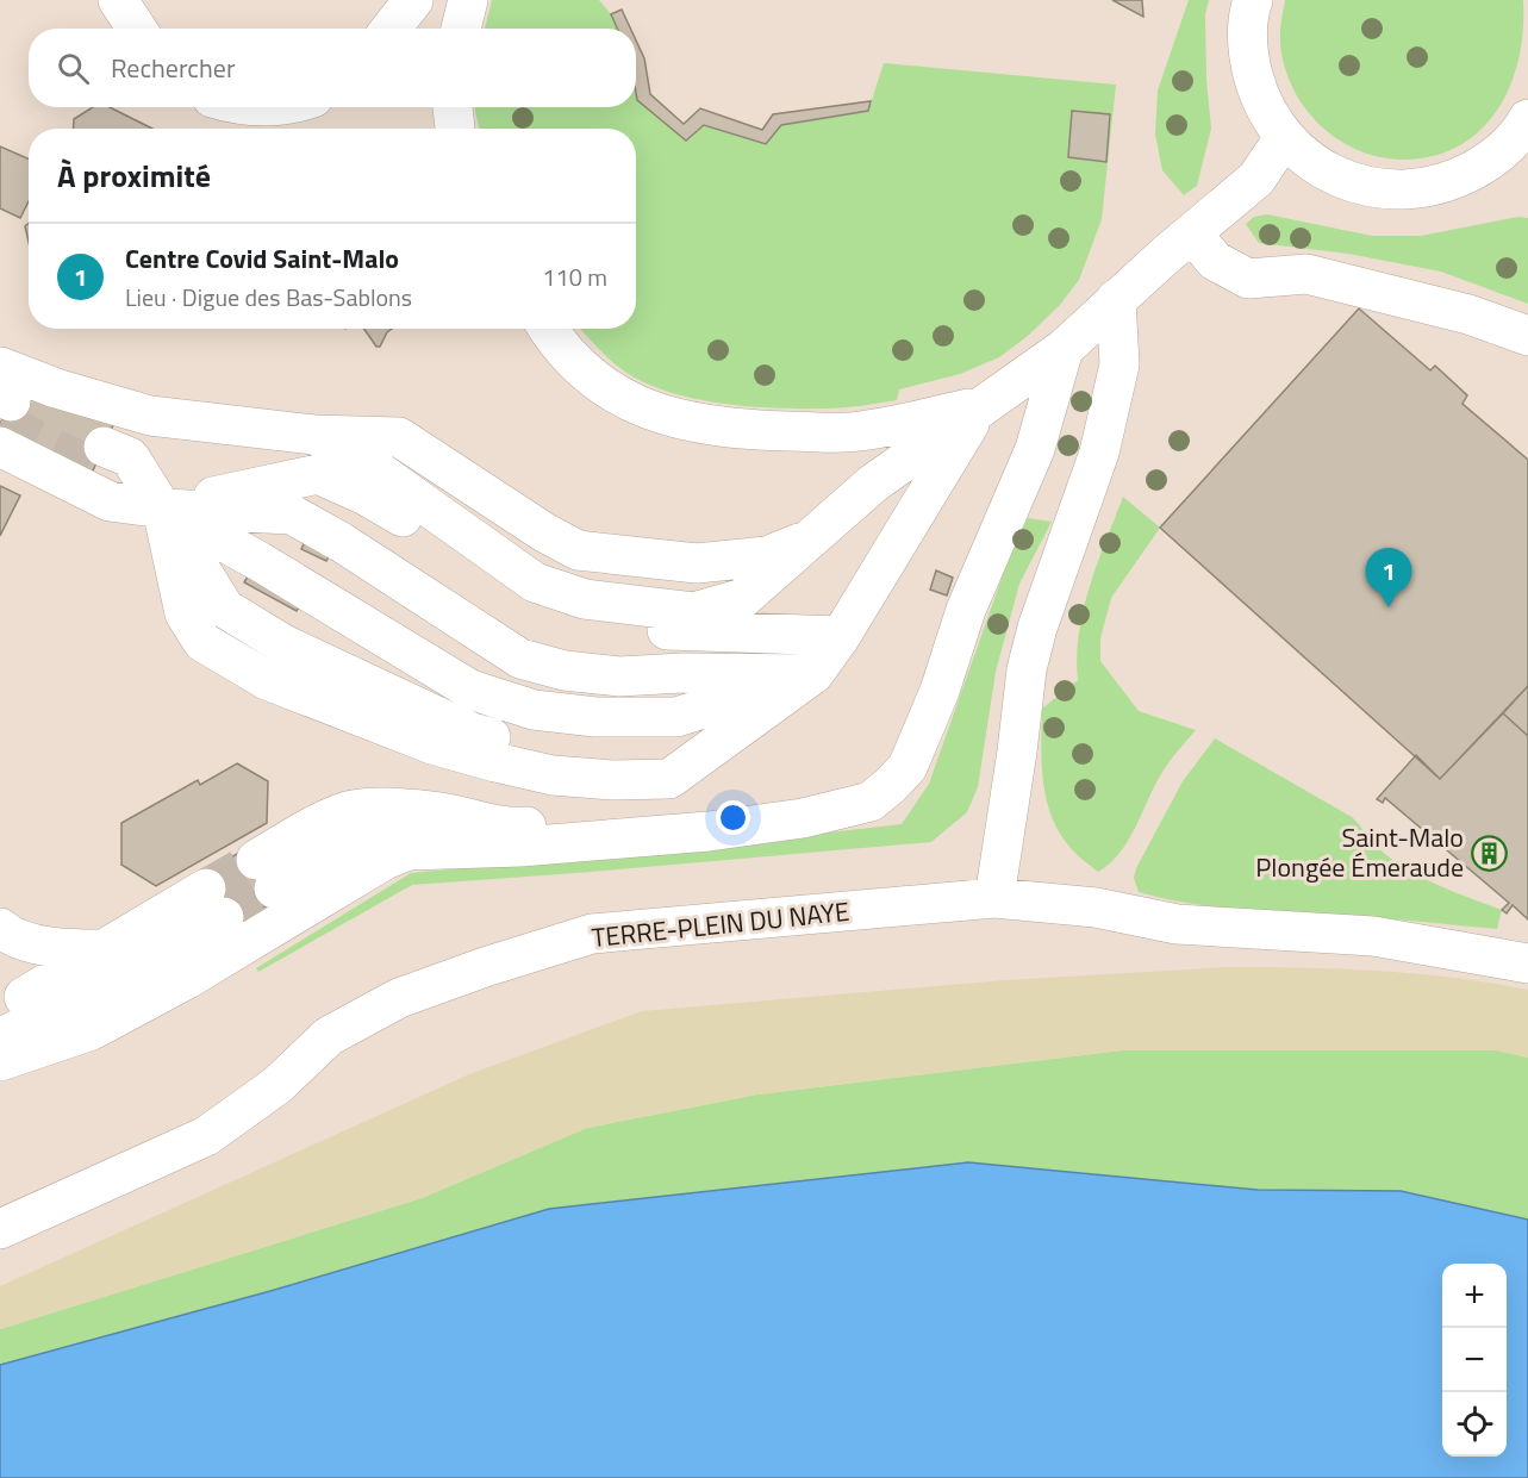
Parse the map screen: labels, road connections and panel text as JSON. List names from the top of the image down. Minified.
{"streets":{"main road":["TERRE-PLEIN DU NAYE"]},"places":{"building":["Saint-Malo Plongée Émeraude"]},"page":{"search":"Rechercher","heading":"À proximité","list":[{"mark":"1","name":"Centre Covid Saint-Malo","note":"Lieu · Digue des Bas-Sablons","value":"110 m"}],"pins":"1","map_buttons":["+","−"]}}
